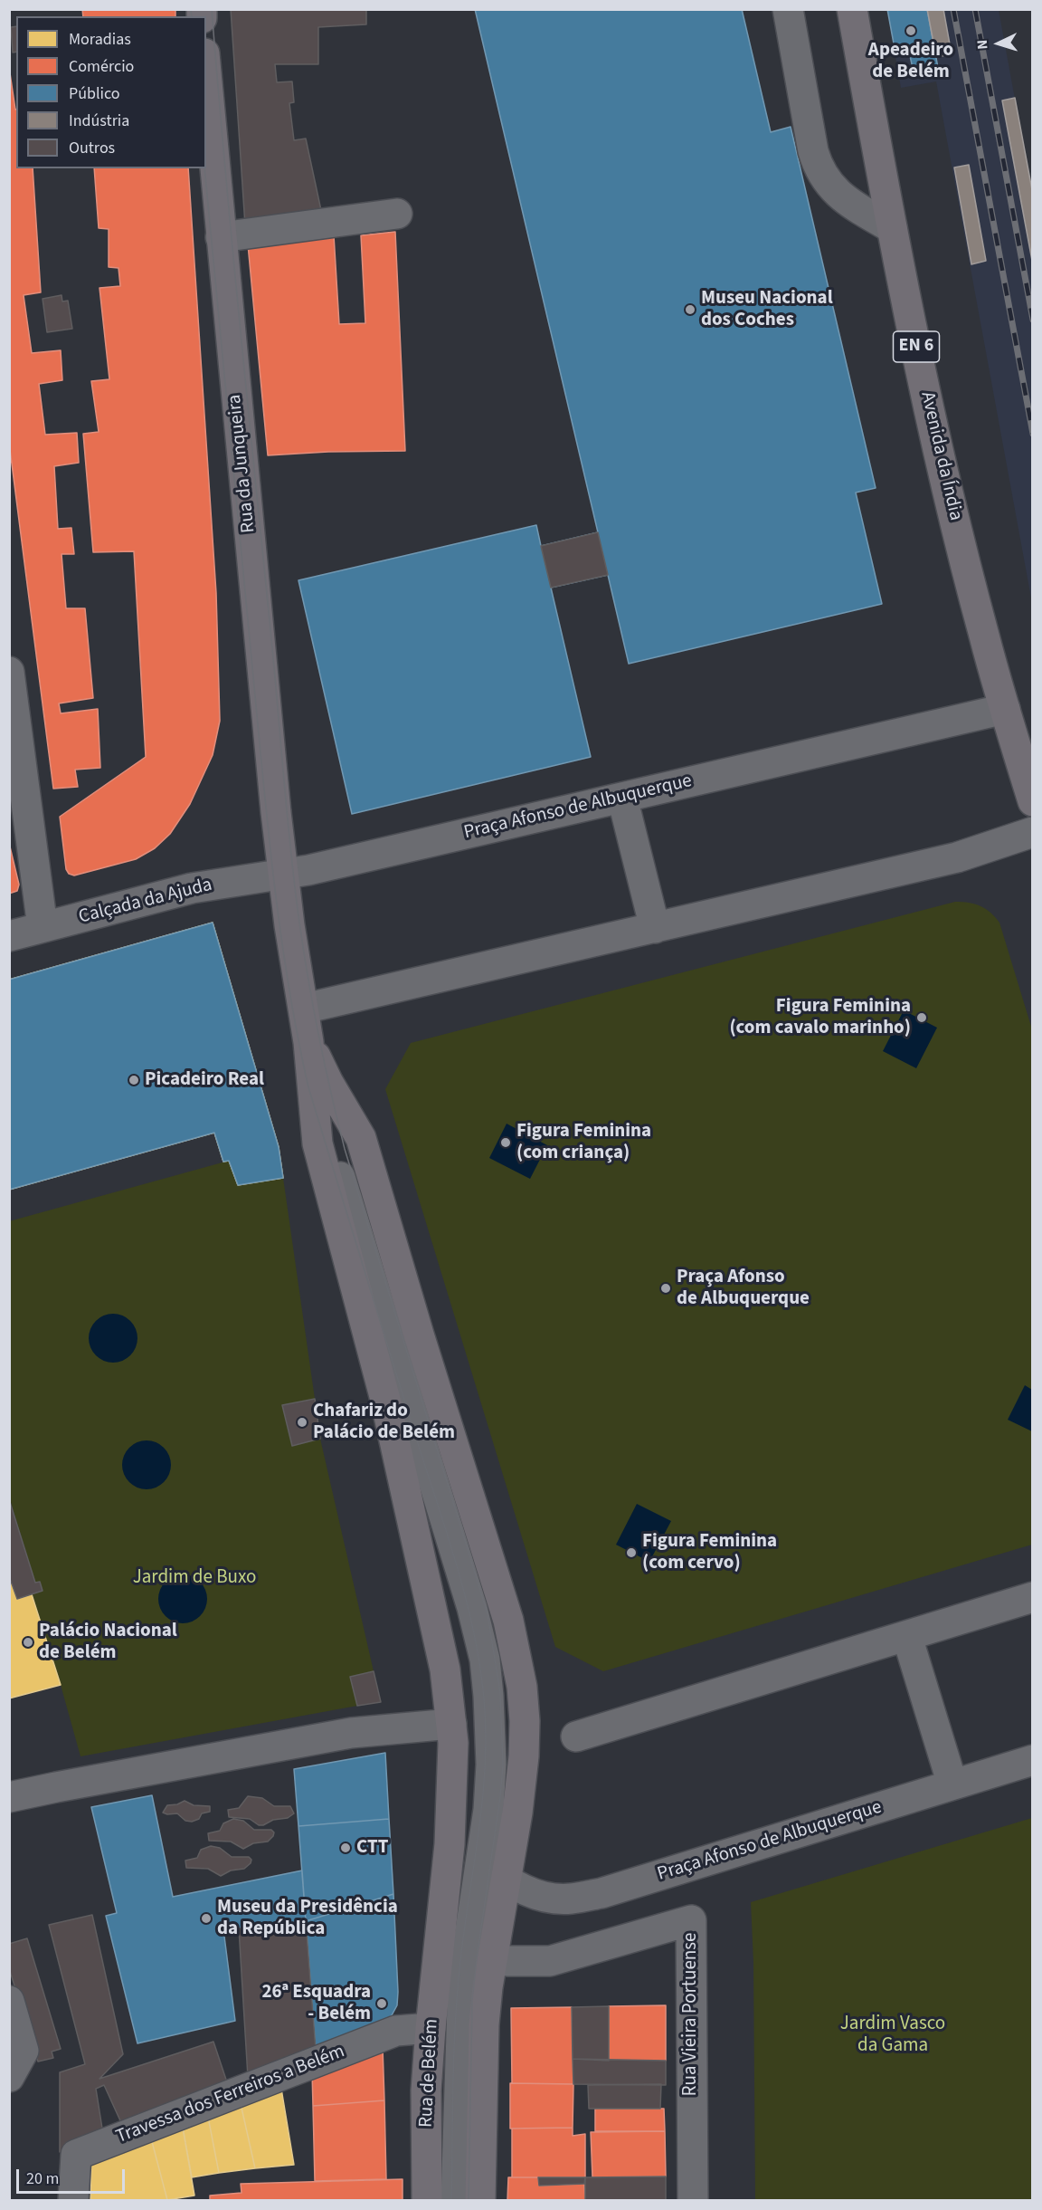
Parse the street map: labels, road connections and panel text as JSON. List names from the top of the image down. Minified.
{"streets":{"main road":["EN 6","Avenida da Índia","Rua da Junqueira","Praça Afonso de Albuquerque","Rua de Belém"],"street":["Calçada da Ajuda","Rua Vieira Portuense","Travessa dos Ferreiros a Belém"]},"crossings":[["Avenida da Índia","Praça Afonso de Albuquerque"],["Rua da Junqueira","Praça Afonso de Albuquerque"],["Rua da Junqueira","Calçada da Ajuda"],["Praça Afonso de Albuquerque","Calçada da Ajuda"],["Praça Afonso de Albuquerque","Rua Vieira Portuense"],["Praça Afonso de Albuquerque","Rua de Belém"],["Rua Vieira Portuense","Rua de Belém"],["Rua de Belém","Travessa dos Ferreiros a Belém"]],"parks":["Jardim de Buxo","Jardim Vasco da Gama"],"places":["Apeadeiro de Belém","Museu Nacional dos Coches","Figura Feminina (com cavalo marinho)","Picadeiro Real","Figura Feminina (com criança)","Praça Afonso de Albuquerque","Chafariz do Palácio de Belém","Figura Feminina (com cervo)","Palácio Nacional de Belém","CTT","Museu da Presidência da República","26ª Esquadra - Belém"],"legend":["Moradias","Comércio","Público","Indústria","Outros"],"scale_bar":"20 m","north":"left"}
